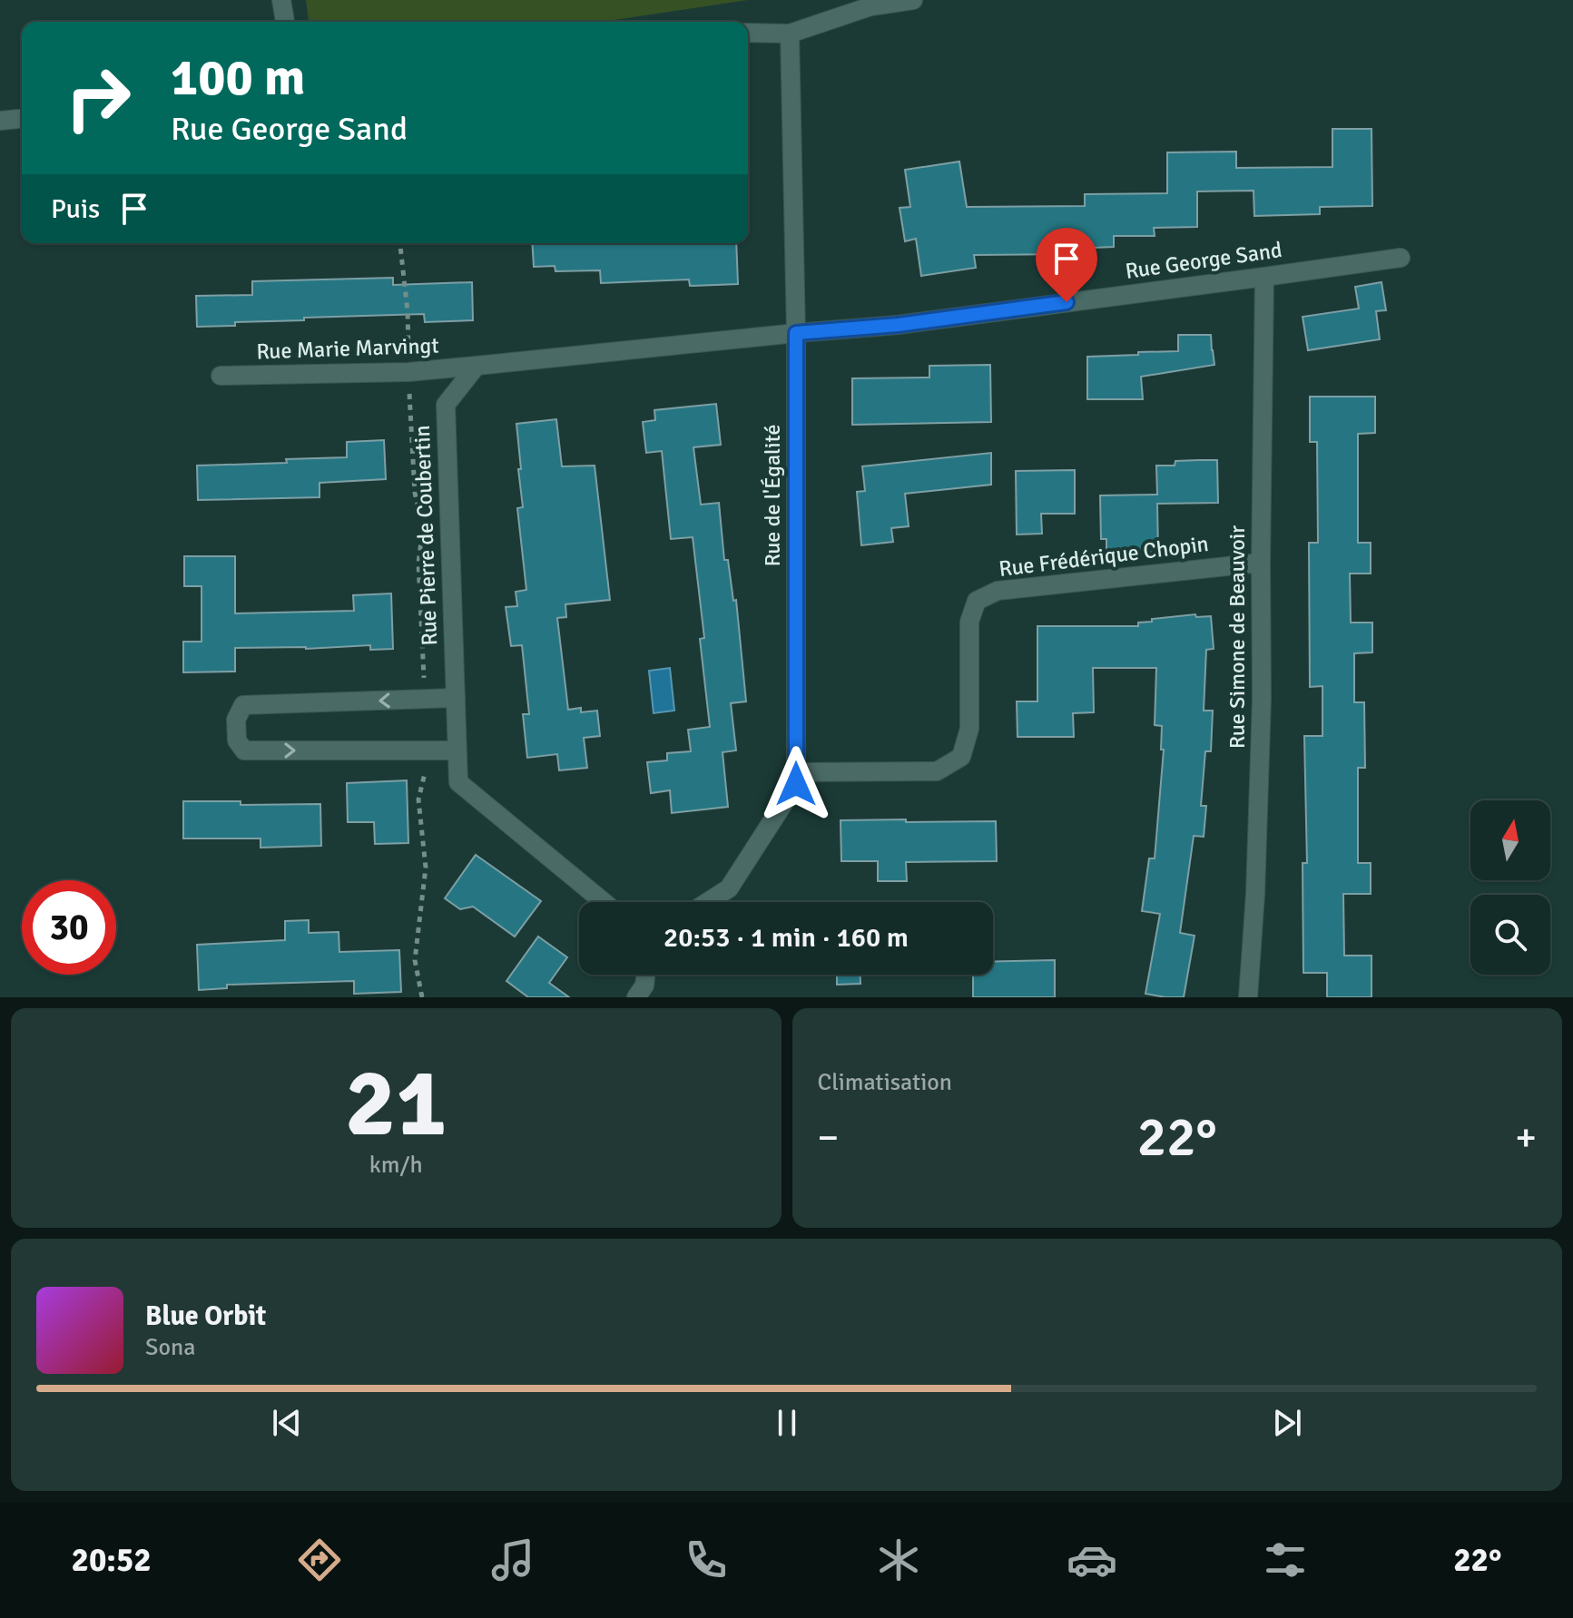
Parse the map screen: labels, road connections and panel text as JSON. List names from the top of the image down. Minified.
{"streets":{"street":["Rue George Sand","Rue Marie Marvingt","Rue de l'Égalité","Rue Pierre de Coubertin","Rue Frédérique Chopin","Rue Simone de Beauvoir"]},"crossings":[["Rue George Sand","Rue de l'Égalité"],["Rue George Sand","Rue Simone de Beauvoir"],["Rue Marie Marvingt","Rue Pierre de Coubertin"],["Rue de l'Égalité","Rue Frédérique Chopin"],["Rue Frédérique Chopin","Rue Simone de Beauvoir"]],"north":"top","page":{"turn":["100 m","Rue George Sand"],"then":"Puis","limit":"30","trip":"20:53 · 1 min · 160 m","tile":[["21","km/h"],"Climatisation"],"heat":["−","22°","+"],"song":["Blue Orbit","Sona"],"tabs":["20:52","22°"]}}
